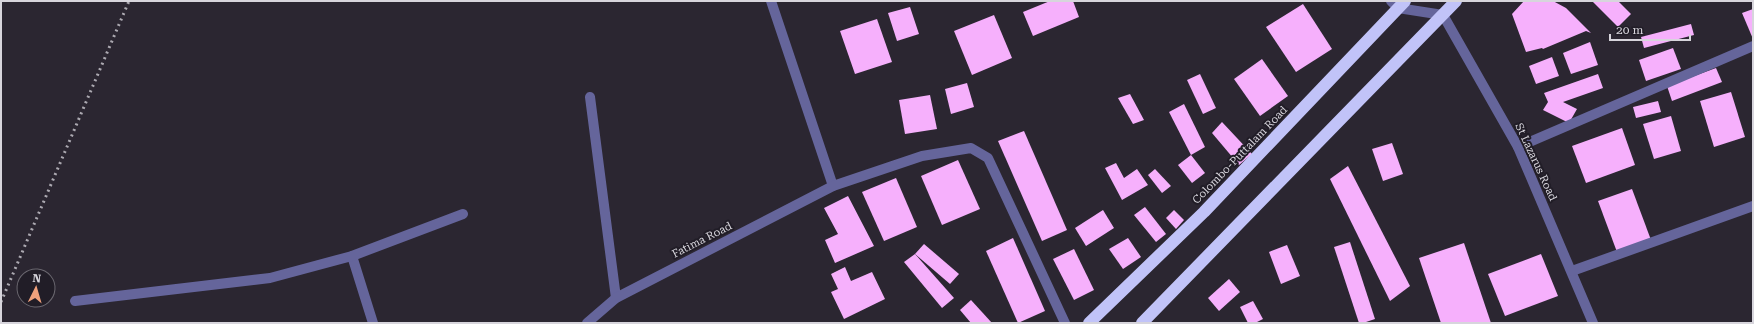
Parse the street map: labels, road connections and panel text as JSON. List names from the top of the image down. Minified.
{"streets":{"highway":["Colombo-Puttalam Road"],"street":["St Lazarus Road","Fatima Road"]},"scale_bar":"20 m","north":"top"}
